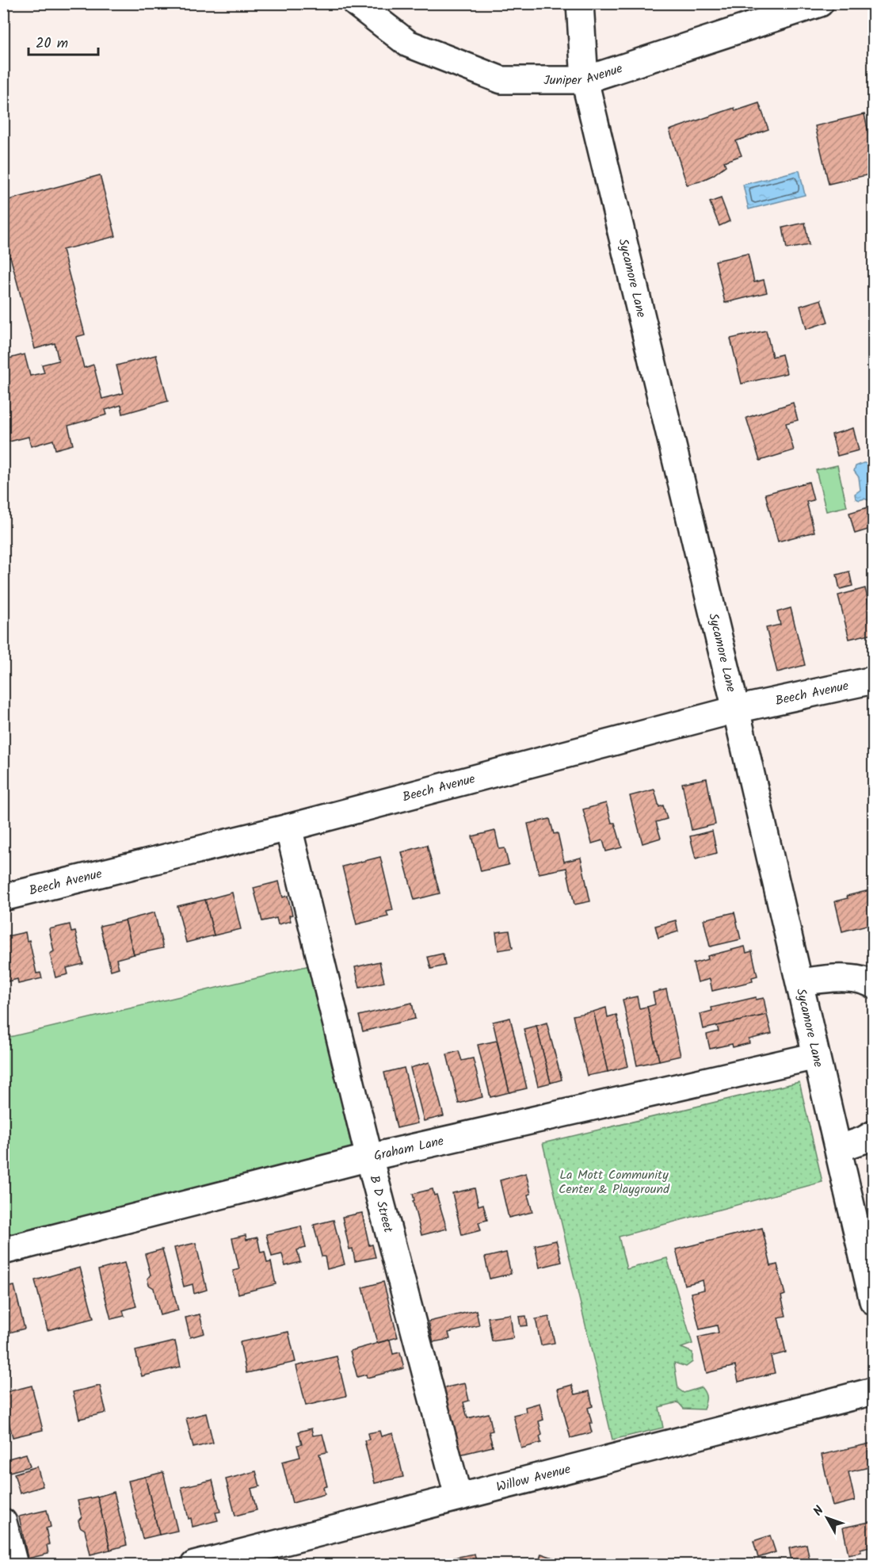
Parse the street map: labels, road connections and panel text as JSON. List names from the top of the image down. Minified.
{"streets":{"street":["Juniper Avenue","Sycamore Lane","Beech Avenue","Graham Lane","B D Street","Willow Avenue"]},"crossings":[["Juniper Avenue","Sycamore Lane"],["Sycamore Lane","Beech Avenue"],["Sycamore Lane","Graham Lane"],["Beech Avenue","B D Street"],["Graham Lane","B D Street"],["B D Street","Willow Avenue"]],"parks":["La Mott Community Center & Playground"],"scale_bar":"20 m","north":"top left"}
